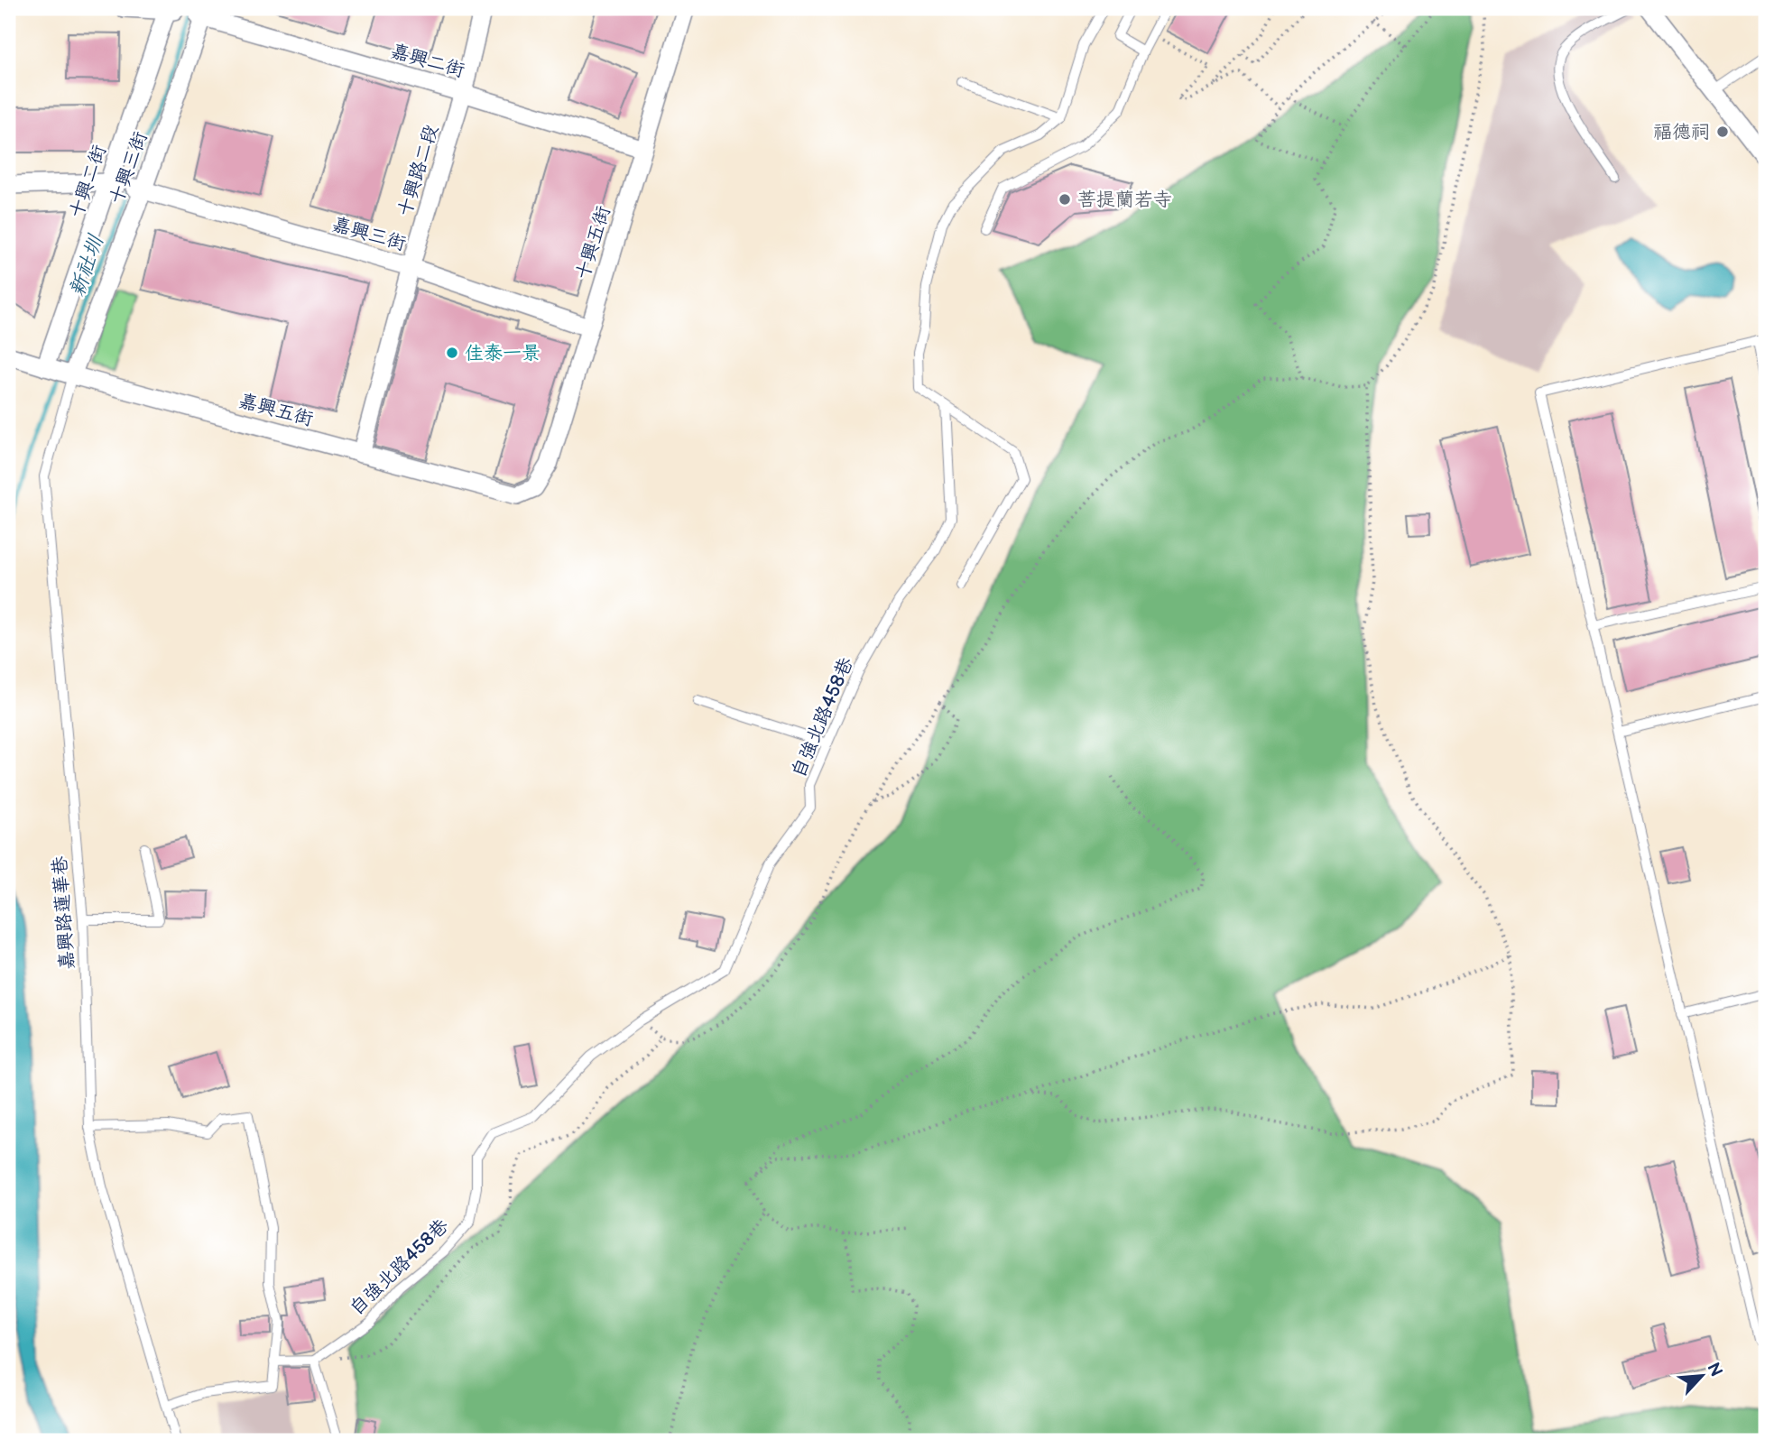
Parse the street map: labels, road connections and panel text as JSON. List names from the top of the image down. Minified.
{"streets":{"street":["嘉興二街","十興三街","十興路二段","十興二街","嘉興三街","十興五街","嘉興五街"],"lane":["自強北路458巷","嘉興路蓮華巷"]},"crossings":[["嘉興二街","十興三街"],["嘉興二街","十興路二段"],["嘉興二街","十興五街"],["十興三街","嘉興三街"],["十興三街","嘉興五街"],["十興三街","嘉興路蓮華巷"],["十興路二段","嘉興三街"],["十興路二段","嘉興五街"],["十興二街","嘉興五街"],["嘉興三街","十興五街"],["十興五街","嘉興五街"],["嘉興五街","嘉興路蓮華巷"]],"water":["新社圳"],"places":["福德祠","菩提蘭若寺","佳泰一景"],"north":"top right"}
